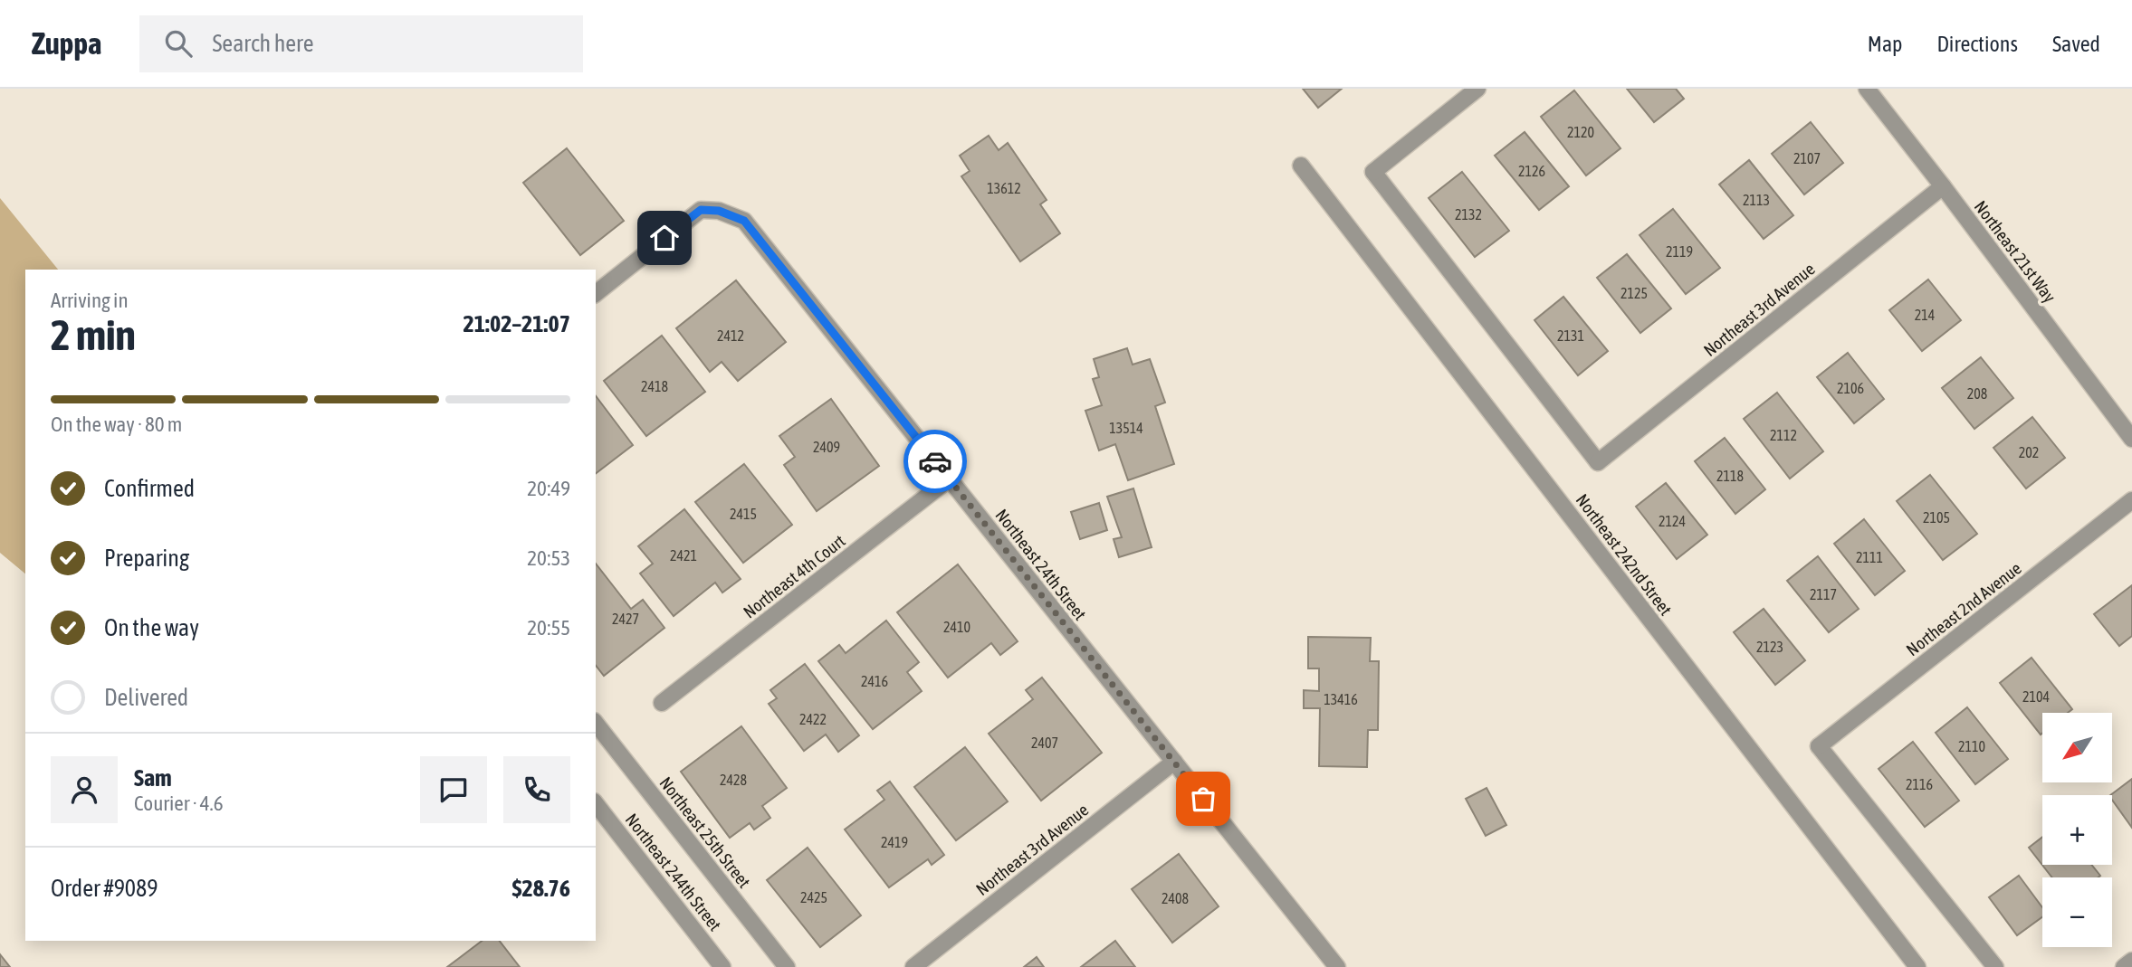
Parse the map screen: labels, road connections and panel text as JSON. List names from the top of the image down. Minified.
{"streets":{"street":["Northeast 21st Way","Northeast 3rd Avenue","Northeast 242nd Street","Northeast 24th Street","Northeast 4th Court","Northeast 2nd Avenue","Northeast 25th Street","Northeast 244th Street"]},"crossings":[["Northeast 21st Way","Northeast 3rd Avenue"],["Northeast 3rd Avenue","Northeast 24th Street"],["Northeast 24th Street","Northeast 4th Court"]],"house_numbers":["2120","2107","2126","13612","2113","2132","2119","2125","214","2412","2131","2418","2106","208","13514","2112","2409","202","2118","2415","2105","2124","2421","2111","2117","2427","2410","2123","2416","2104","13416","2422","2407","2110","2428","2116","2419","2425","2408"],"north":"bottom left","page":{"header":"Zuppa","search":"Search here","nav":["Map","Directions","Saved"],"heading":["2 min","Arriving in","21:02–21:07"],"panel":["Sam","Courier · 4.6","Order #9089","$28.76"],"bar":"On the way · 80 m","list":[["Confirmed","20:49"],["Preparing","20:53"],["On the way","20:55"],"Delivered"],"map_buttons":["+","−"]}}
